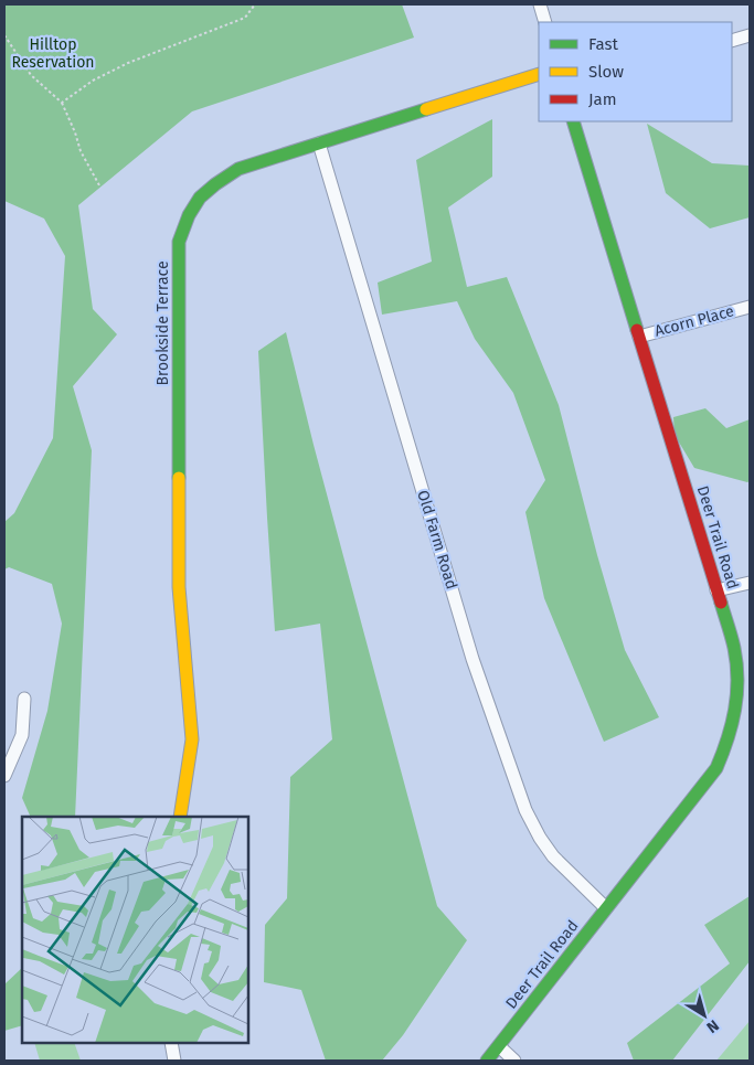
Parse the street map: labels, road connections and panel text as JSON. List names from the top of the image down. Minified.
{"streets":{"street":["Acorn Place","Brookside Terrace","Deer Trail Road","Old Farm Road"]},"crossings":[["Acorn Place","Deer Trail Road"],["Brookside Terrace","Old Farm Road"],["Deer Trail Road","Old Farm Road"]],"parks":["Hilltop Reservation"],"legend":["Fast","Slow","Jam"],"north":"bottom right"}
